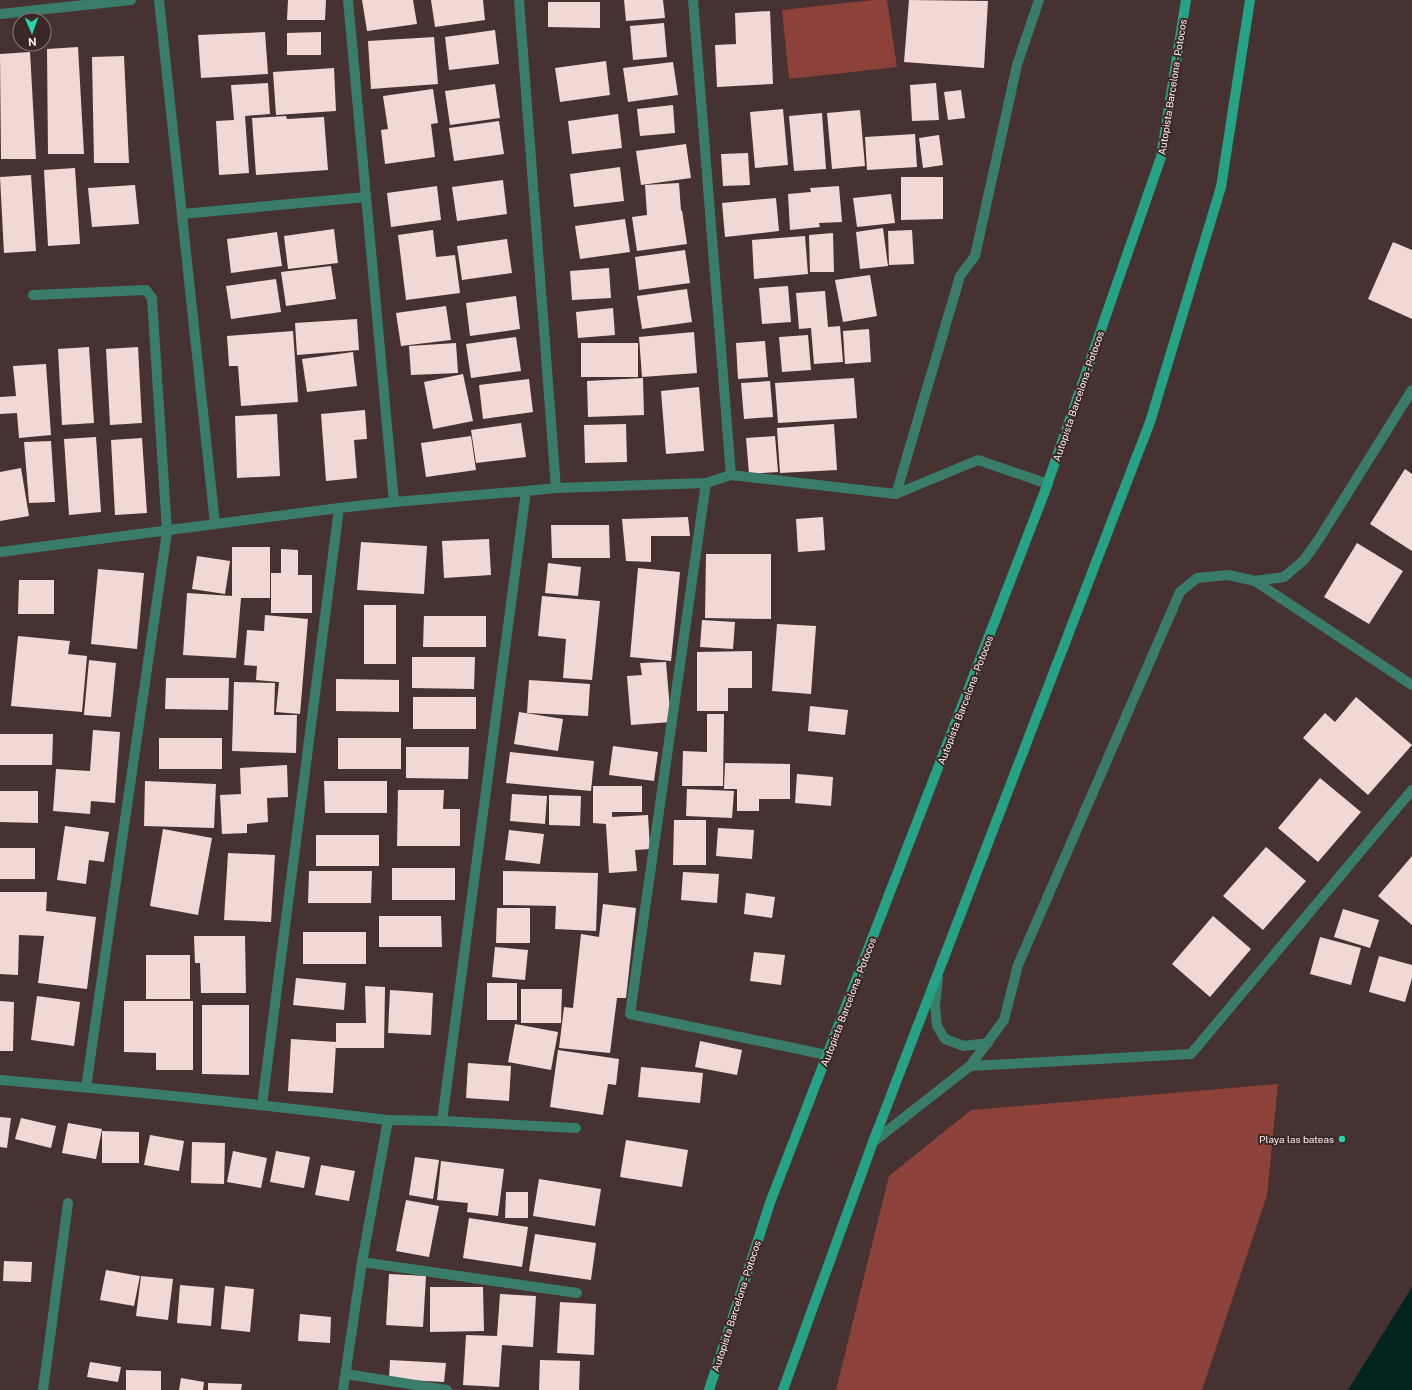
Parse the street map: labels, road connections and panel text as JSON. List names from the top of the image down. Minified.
{"streets":{"street":["Autopista Barcelona - Potocos"]},"places":["Playa las bateas"],"north":"bottom"}
